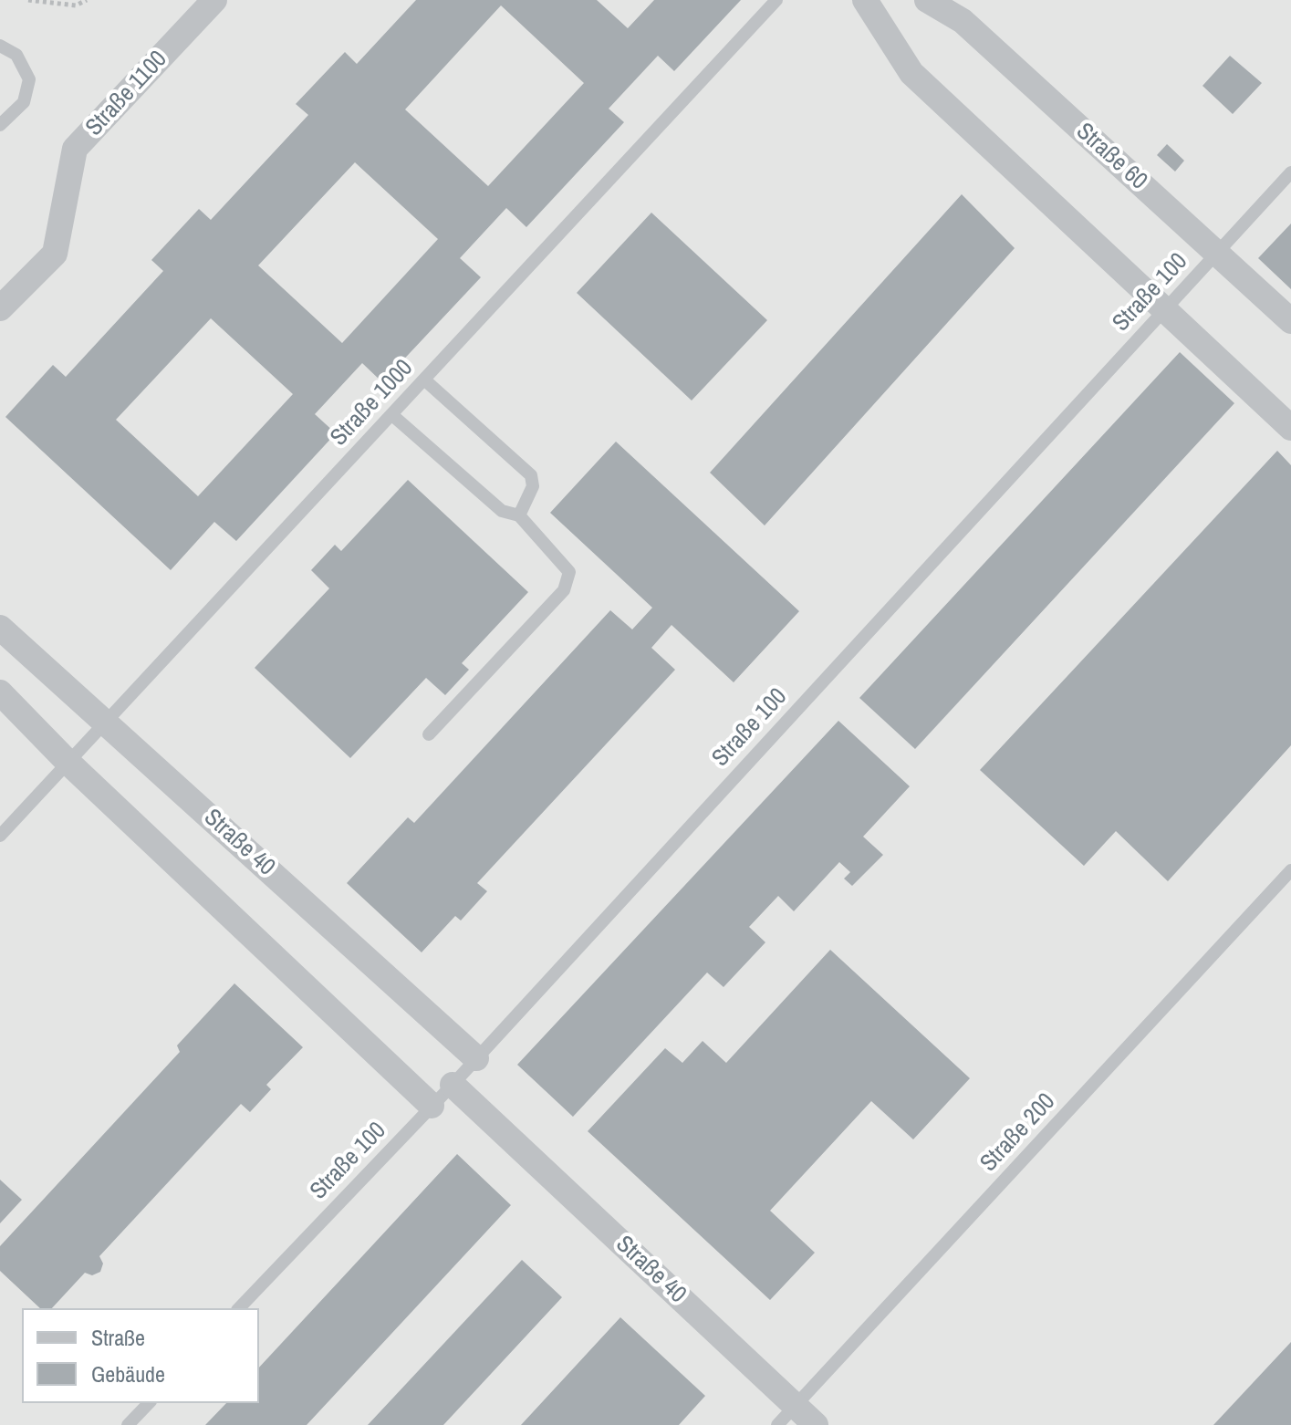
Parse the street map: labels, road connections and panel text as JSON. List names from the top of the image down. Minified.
{"streets":{"street":["Straße 1100","Straße 60","Straße 40"],"lane":["Straße 100","Straße 1000","Straße 200"]},"crossings":[["Straße 60","Straße 100"],["Straße 100","Straße 40"],["Straße 1000","Straße 40"],["Straße 40","Straße 200"]],"legend":["Straße","Gebäude"]}
